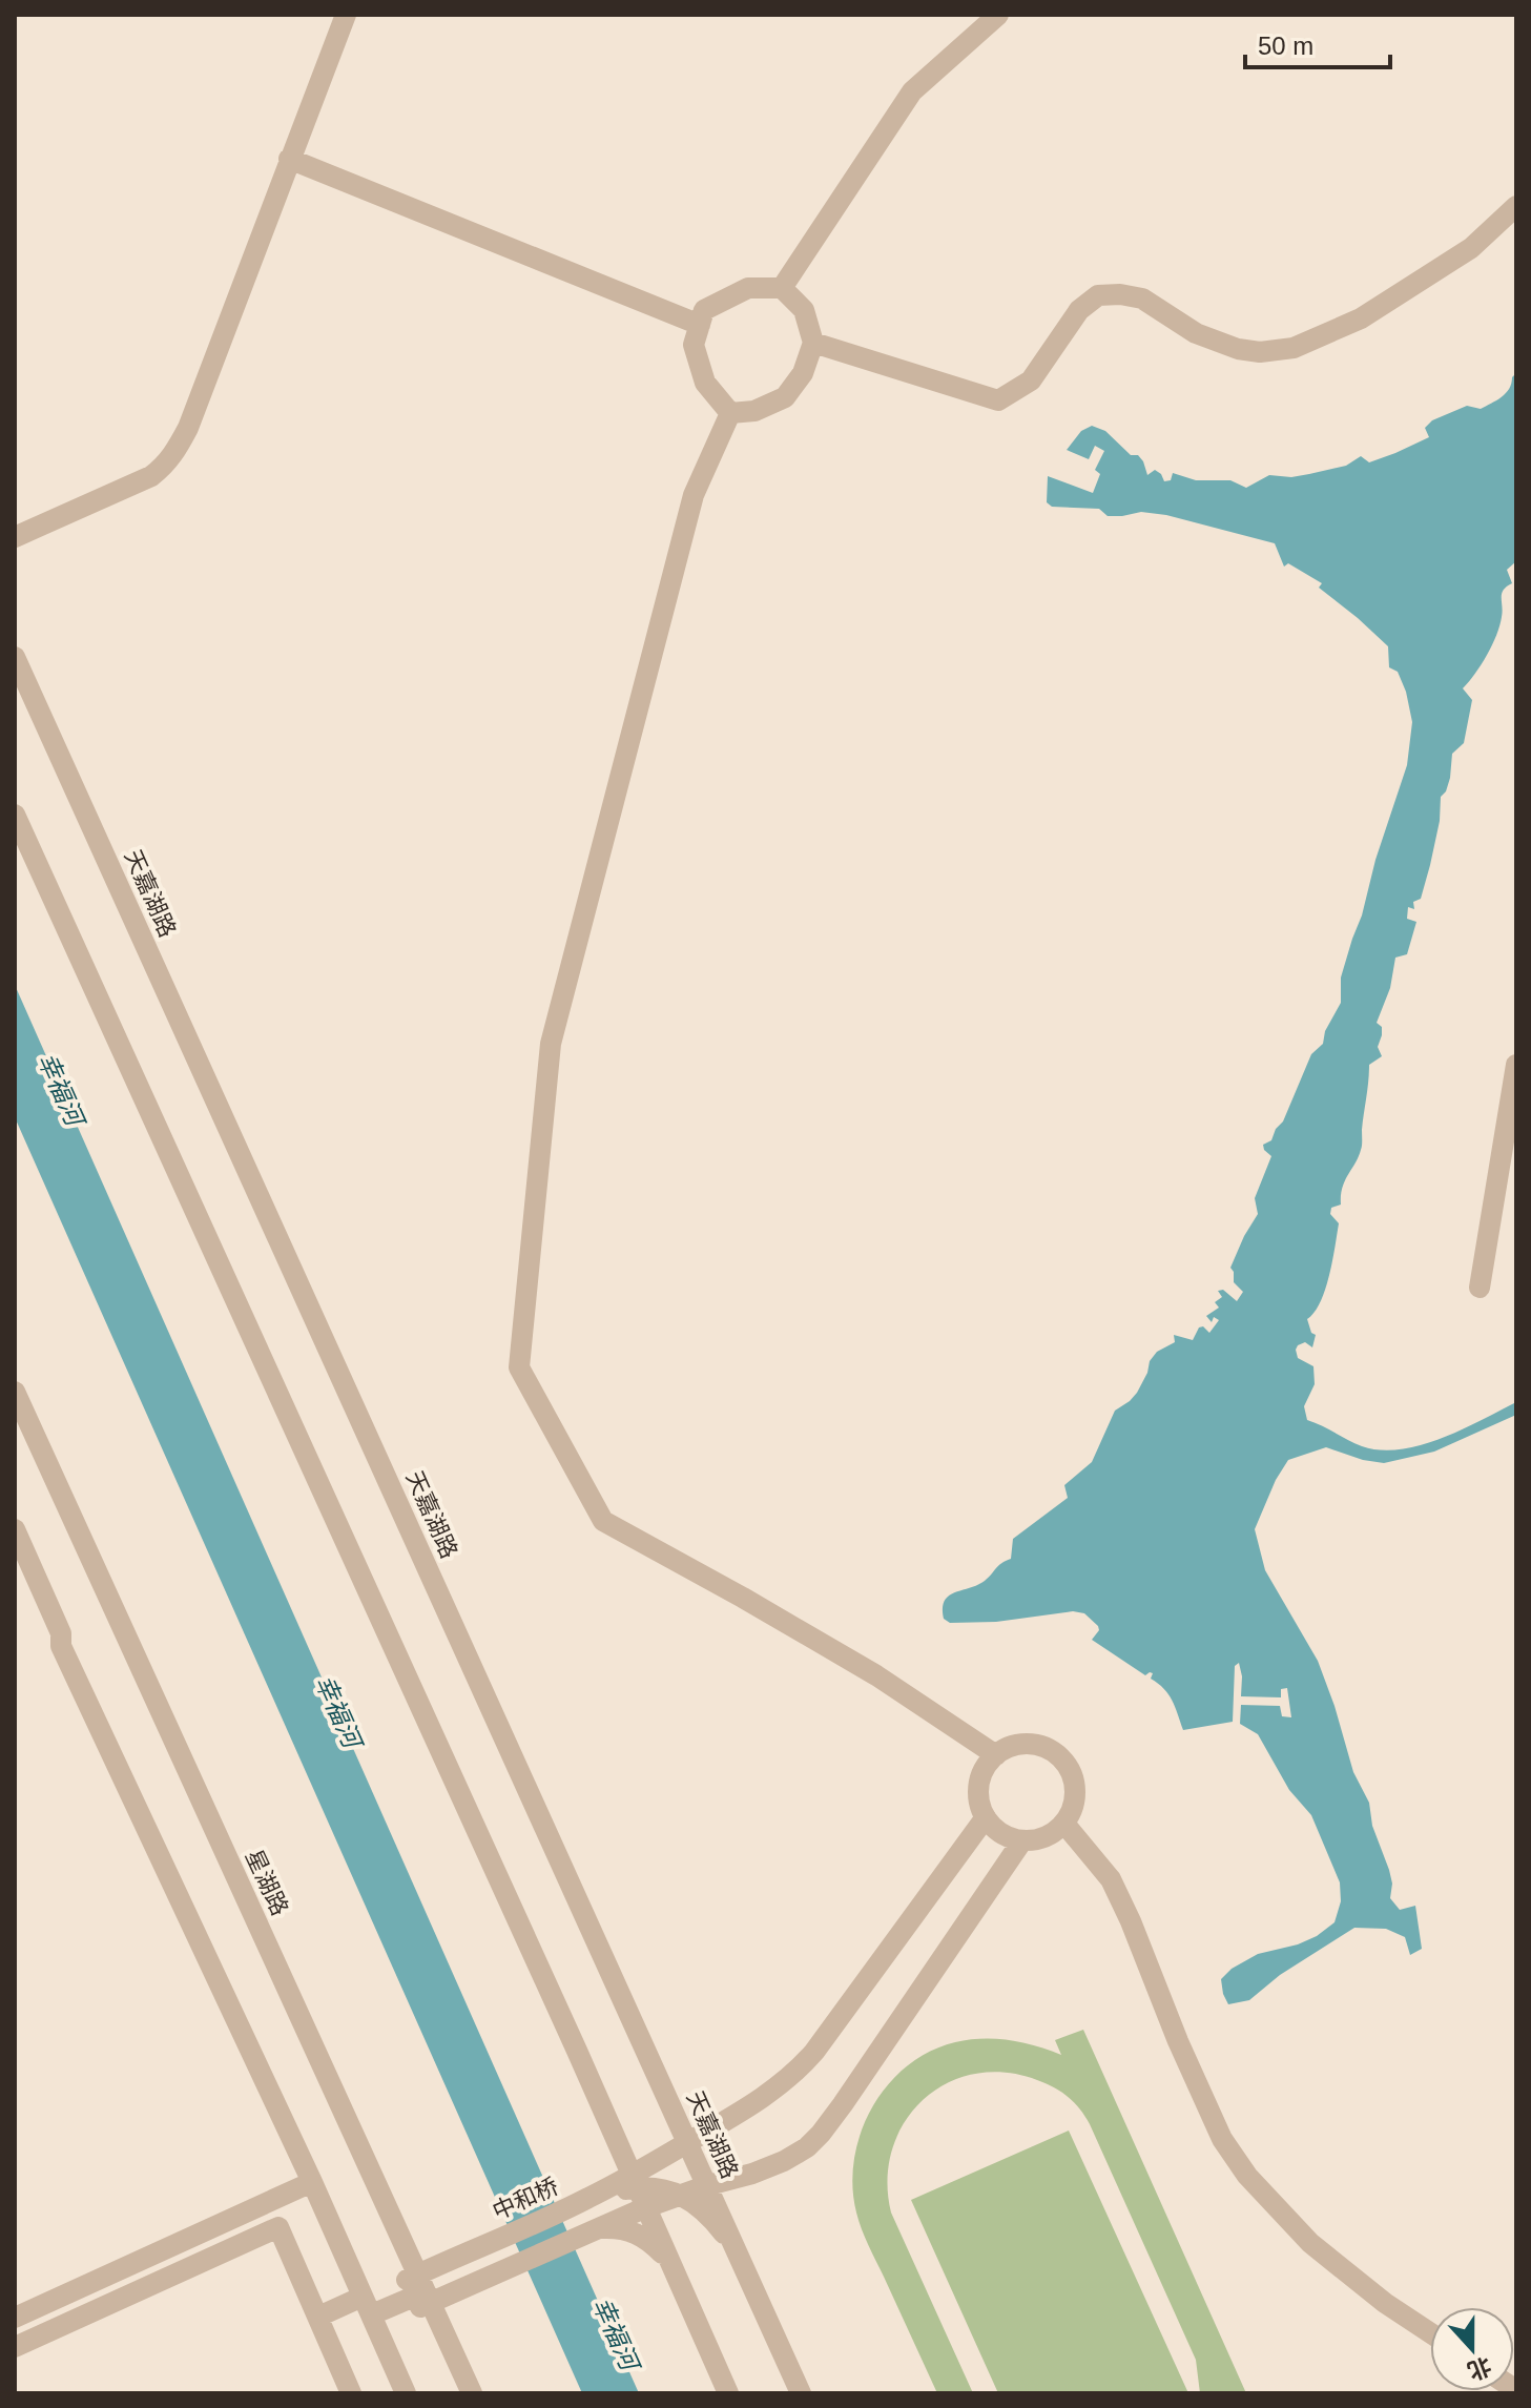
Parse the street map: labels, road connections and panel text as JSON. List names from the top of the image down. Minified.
{"streets":{"street":["天嘉湖路","星湖路","中和桥"]},"water":["幸福河"],"scale_bar":"50 m","north":"bottom"}
